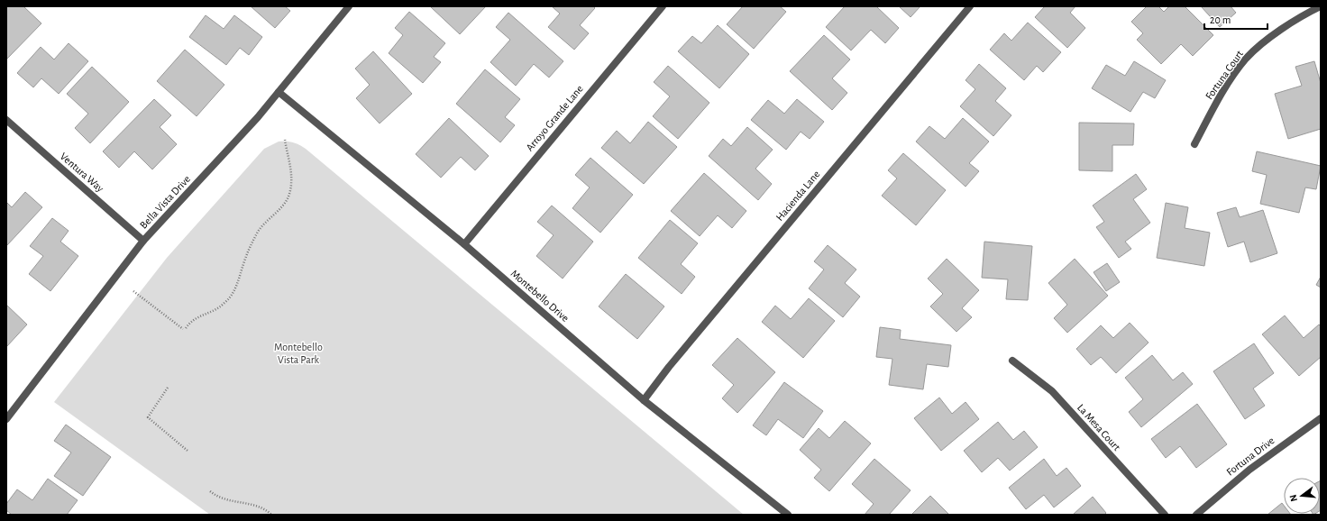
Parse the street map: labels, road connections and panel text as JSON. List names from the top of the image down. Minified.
{"streets":{"street":["Fortuna Court","Arroyo Grande Lane","Ventura Way","Hacienda Lane","Bella Vista Drive","Montebello Drive","La Mesa Court","Fortuna Drive"]},"crossings":[["Arroyo Grande Lane","Montebello Drive"],["Ventura Way","Bella Vista Drive"],["Hacienda Lane","Montebello Drive"],["Bella Vista Drive","Montebello Drive"]],"parks":["Montebello Vista Park"],"scale_bar":"20 m","north":"left"}
